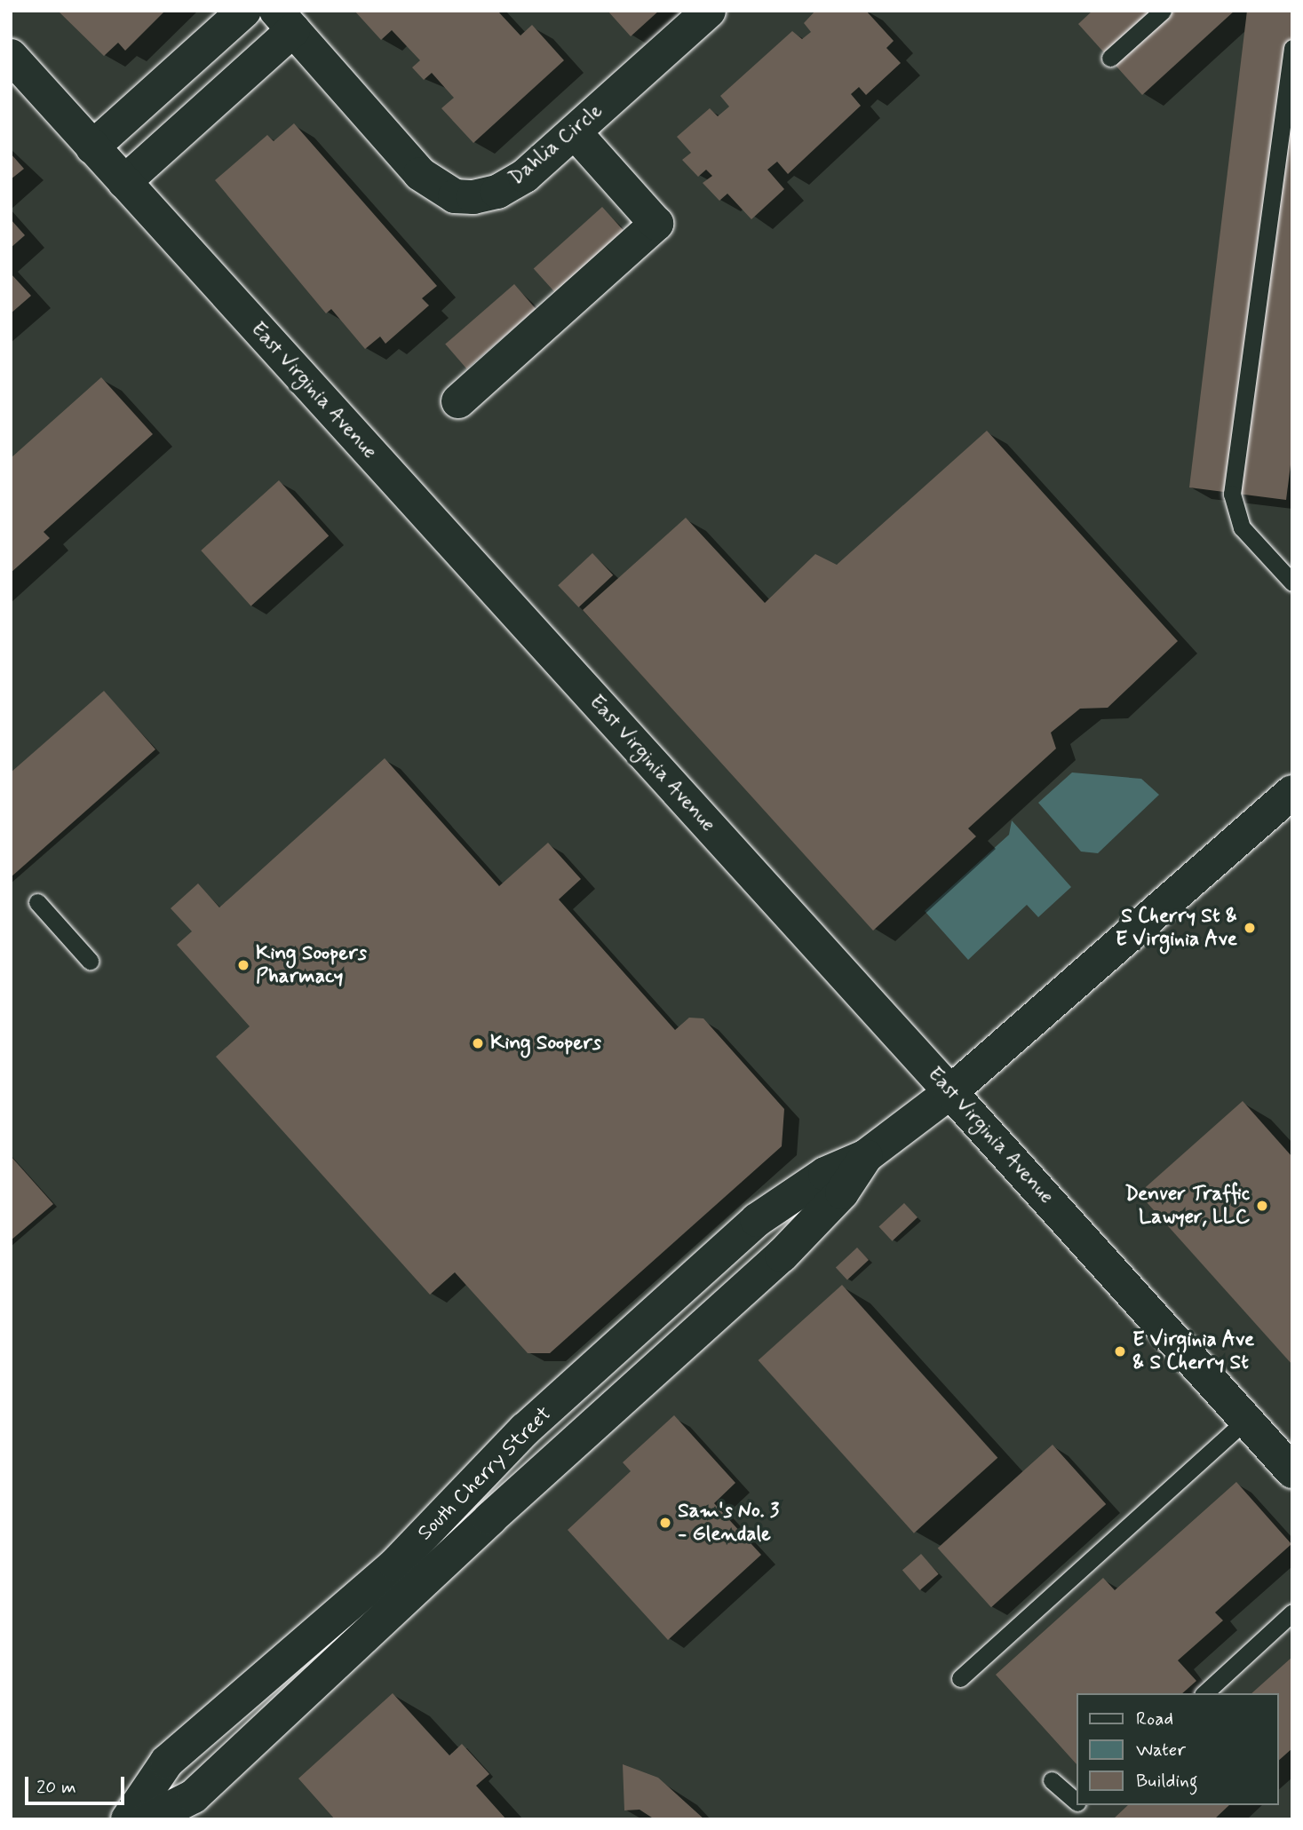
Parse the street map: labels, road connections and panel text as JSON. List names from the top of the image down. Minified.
{"streets":{"main road":["Dahlia Circle","East Virginia Avenue","South Cherry Street"]},"crossings":[["Dahlia Circle","East Virginia Avenue"],["East Virginia Avenue","South Cherry Street"]],"places":["S Cherry St & E Virginia Ave","King Soopers Pharmacy","King Soopers","Denver Traffic Lawyer, LLC","E Virginia Ave & S Cherry St","Sam's No. 3 - Glendale"],"legend":["Road","Water","Building"],"scale_bar":"20 m"}
